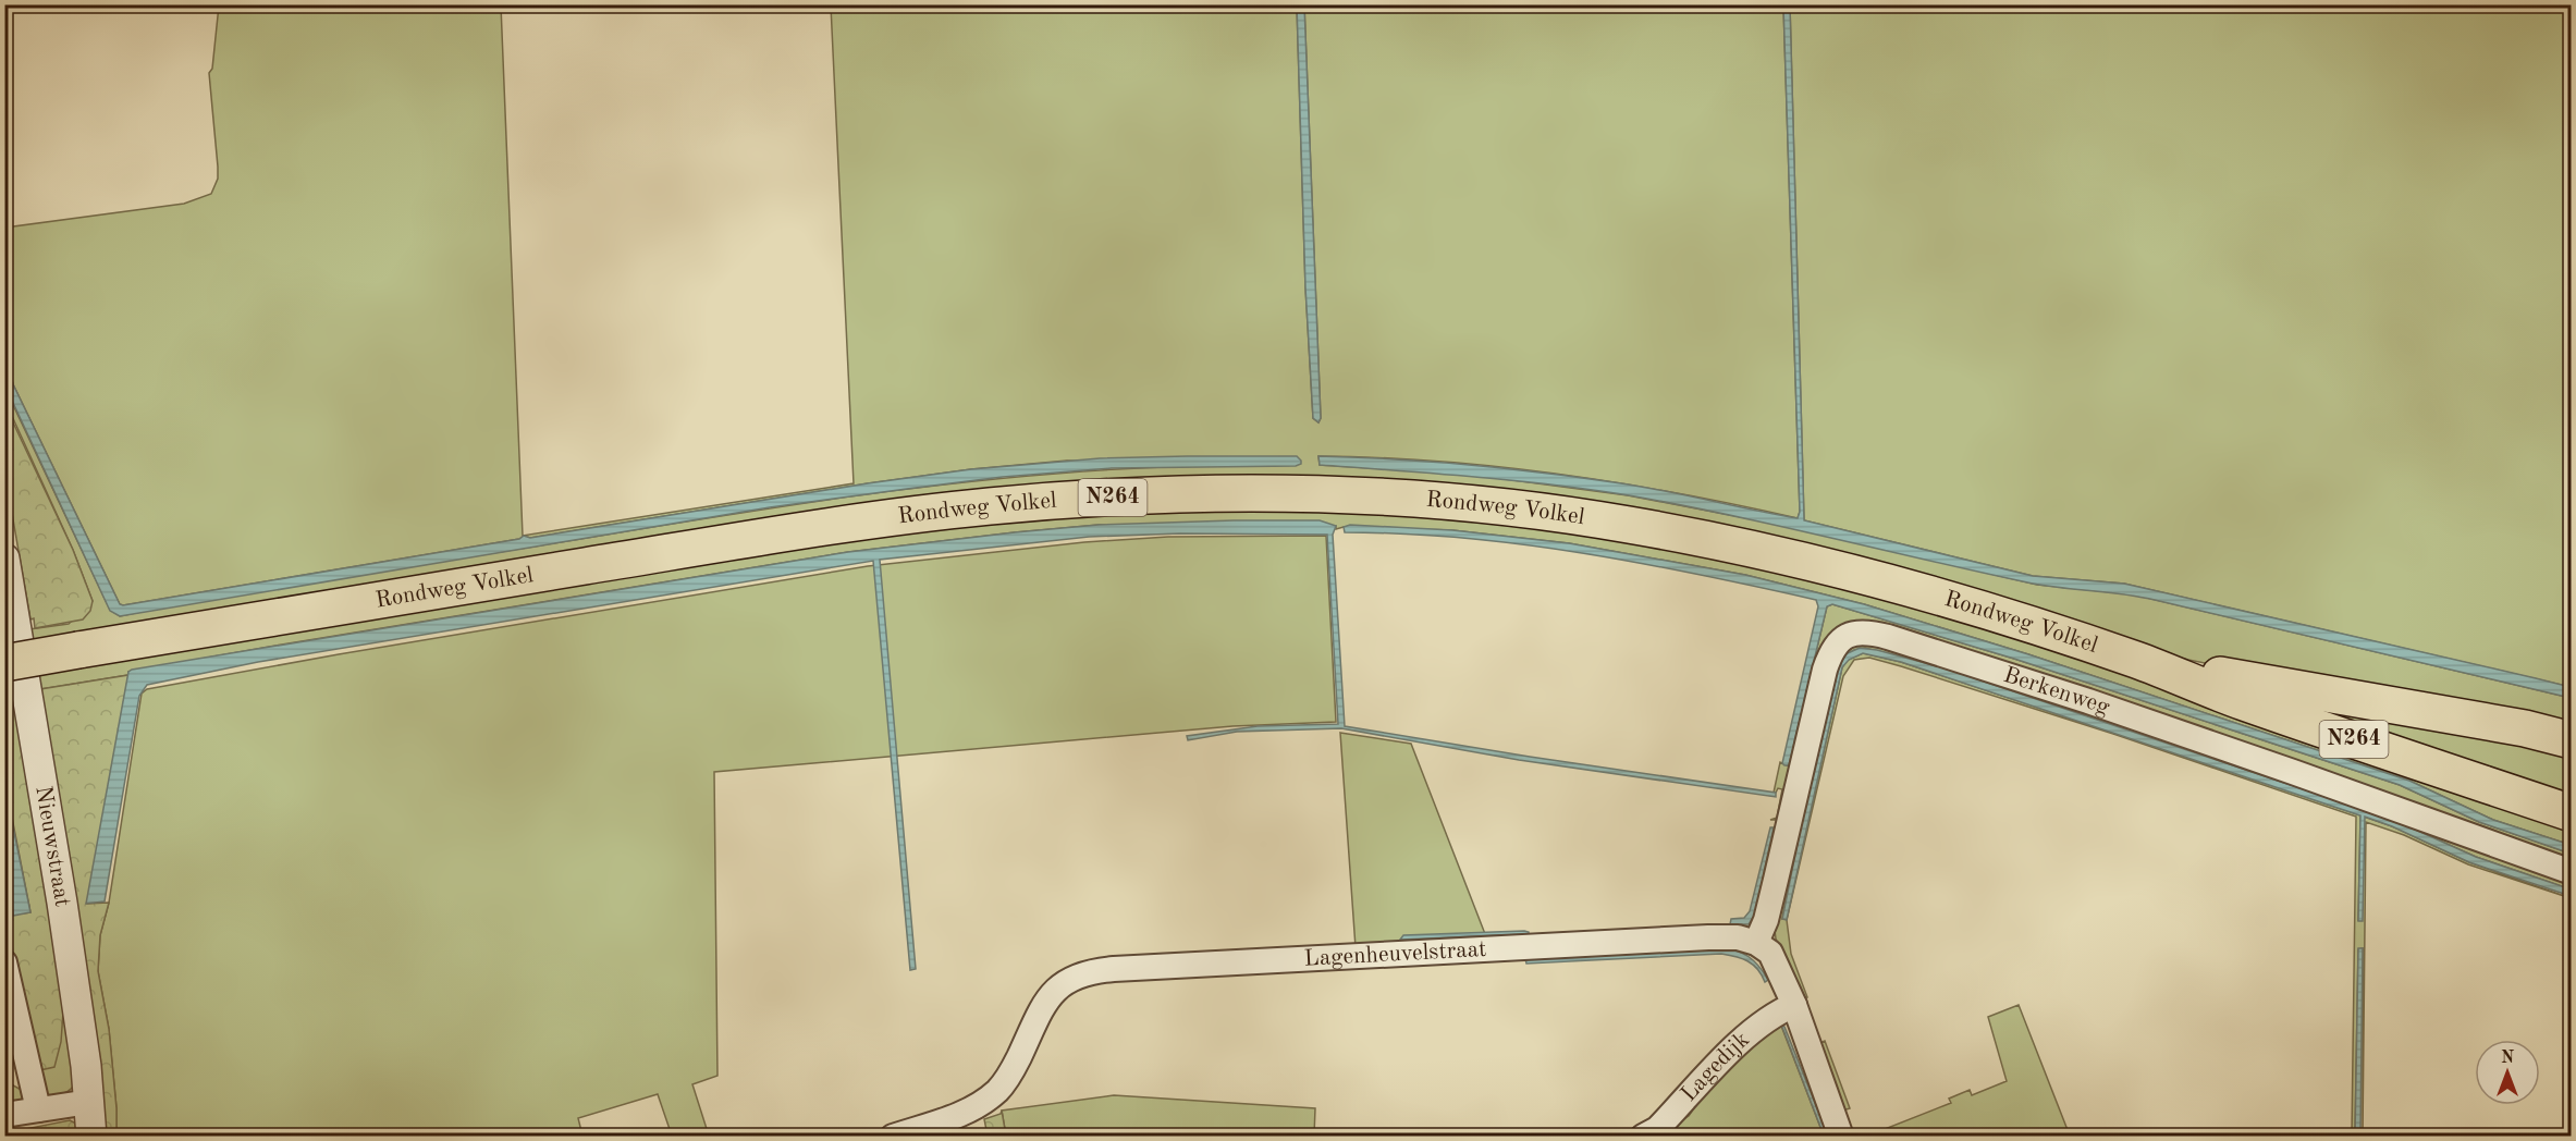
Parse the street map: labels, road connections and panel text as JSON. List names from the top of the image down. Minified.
{"streets":{"main road":["N264","Rondweg Volkel"],"street":["Berkenweg","Nieuwstraat","Lagenheuvelstraat","Lagedijk"]},"crossings":[["Berkenweg","Lagenheuvelstraat"]],"north":"top"}
